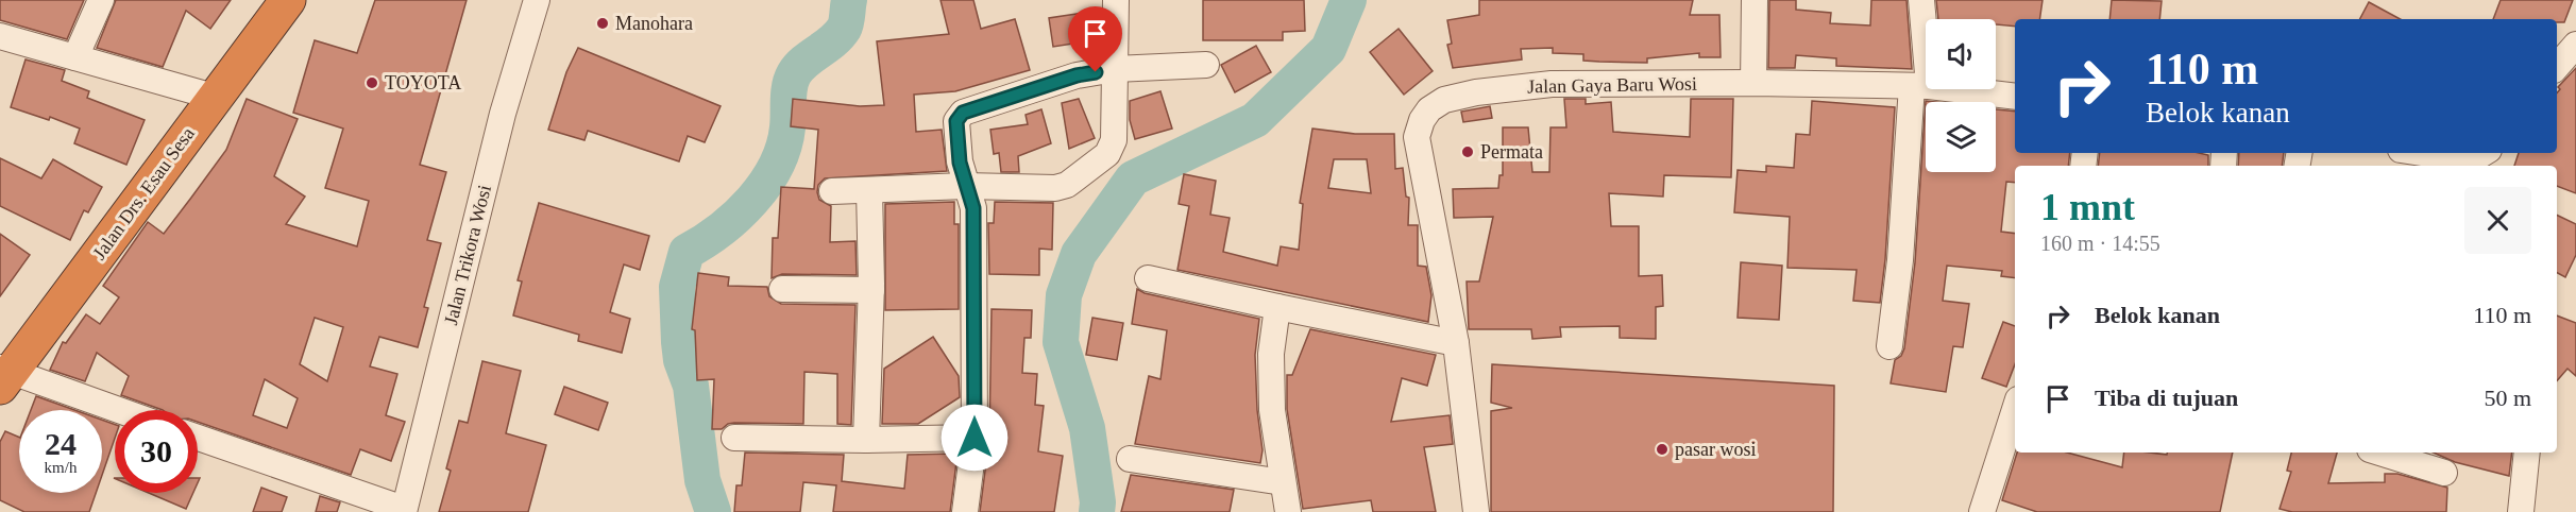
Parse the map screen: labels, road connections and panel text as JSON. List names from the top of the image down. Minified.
{"streets":{"highway":["Jalan Drs. Esau Sesa"],"street":["Jalan Gaya Baru Wosi","Jalan Trikora Wosi"]},"places":["Manohara","TOYOTA","Permata","pasar wosi"],"page":{"turn":["110 m","Belok kanan"],"heading":["1 mnt","160 m · 14:55"],"list":[{"name":"Belok kanan","value":"110 m"},{"name":"Tiba di tujuan","value":"50 m"}],"speed":"24 km/h","limit":"30"}}
